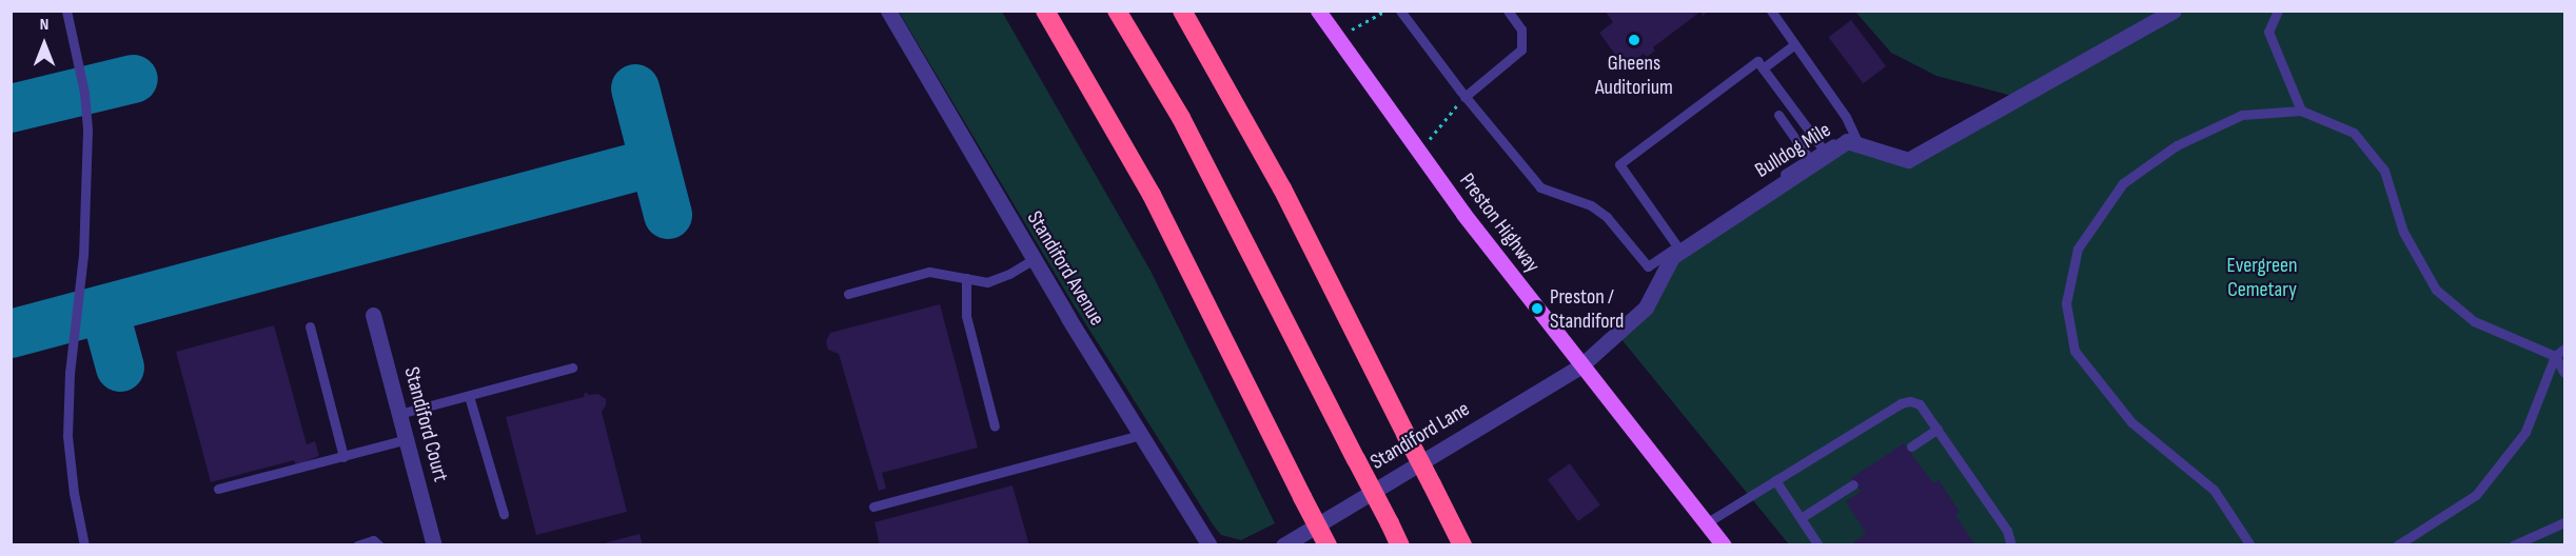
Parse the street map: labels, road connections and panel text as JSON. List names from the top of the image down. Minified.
{"streets":{"main road":["Preston Highway"],"street":["Bulldog Mile","Standiford Avenue","Standiford Court","Standiford Lane"]},"crossings":[["Bulldog Mile","Preston Highway"],["Bulldog Mile","Standiford Lane"],["Preston Highway","Standiford Lane"]],"parks":["Evergreen Cemetary"],"places":["Gheens Auditorium","Preston / Standiford"],"north":"top"}
